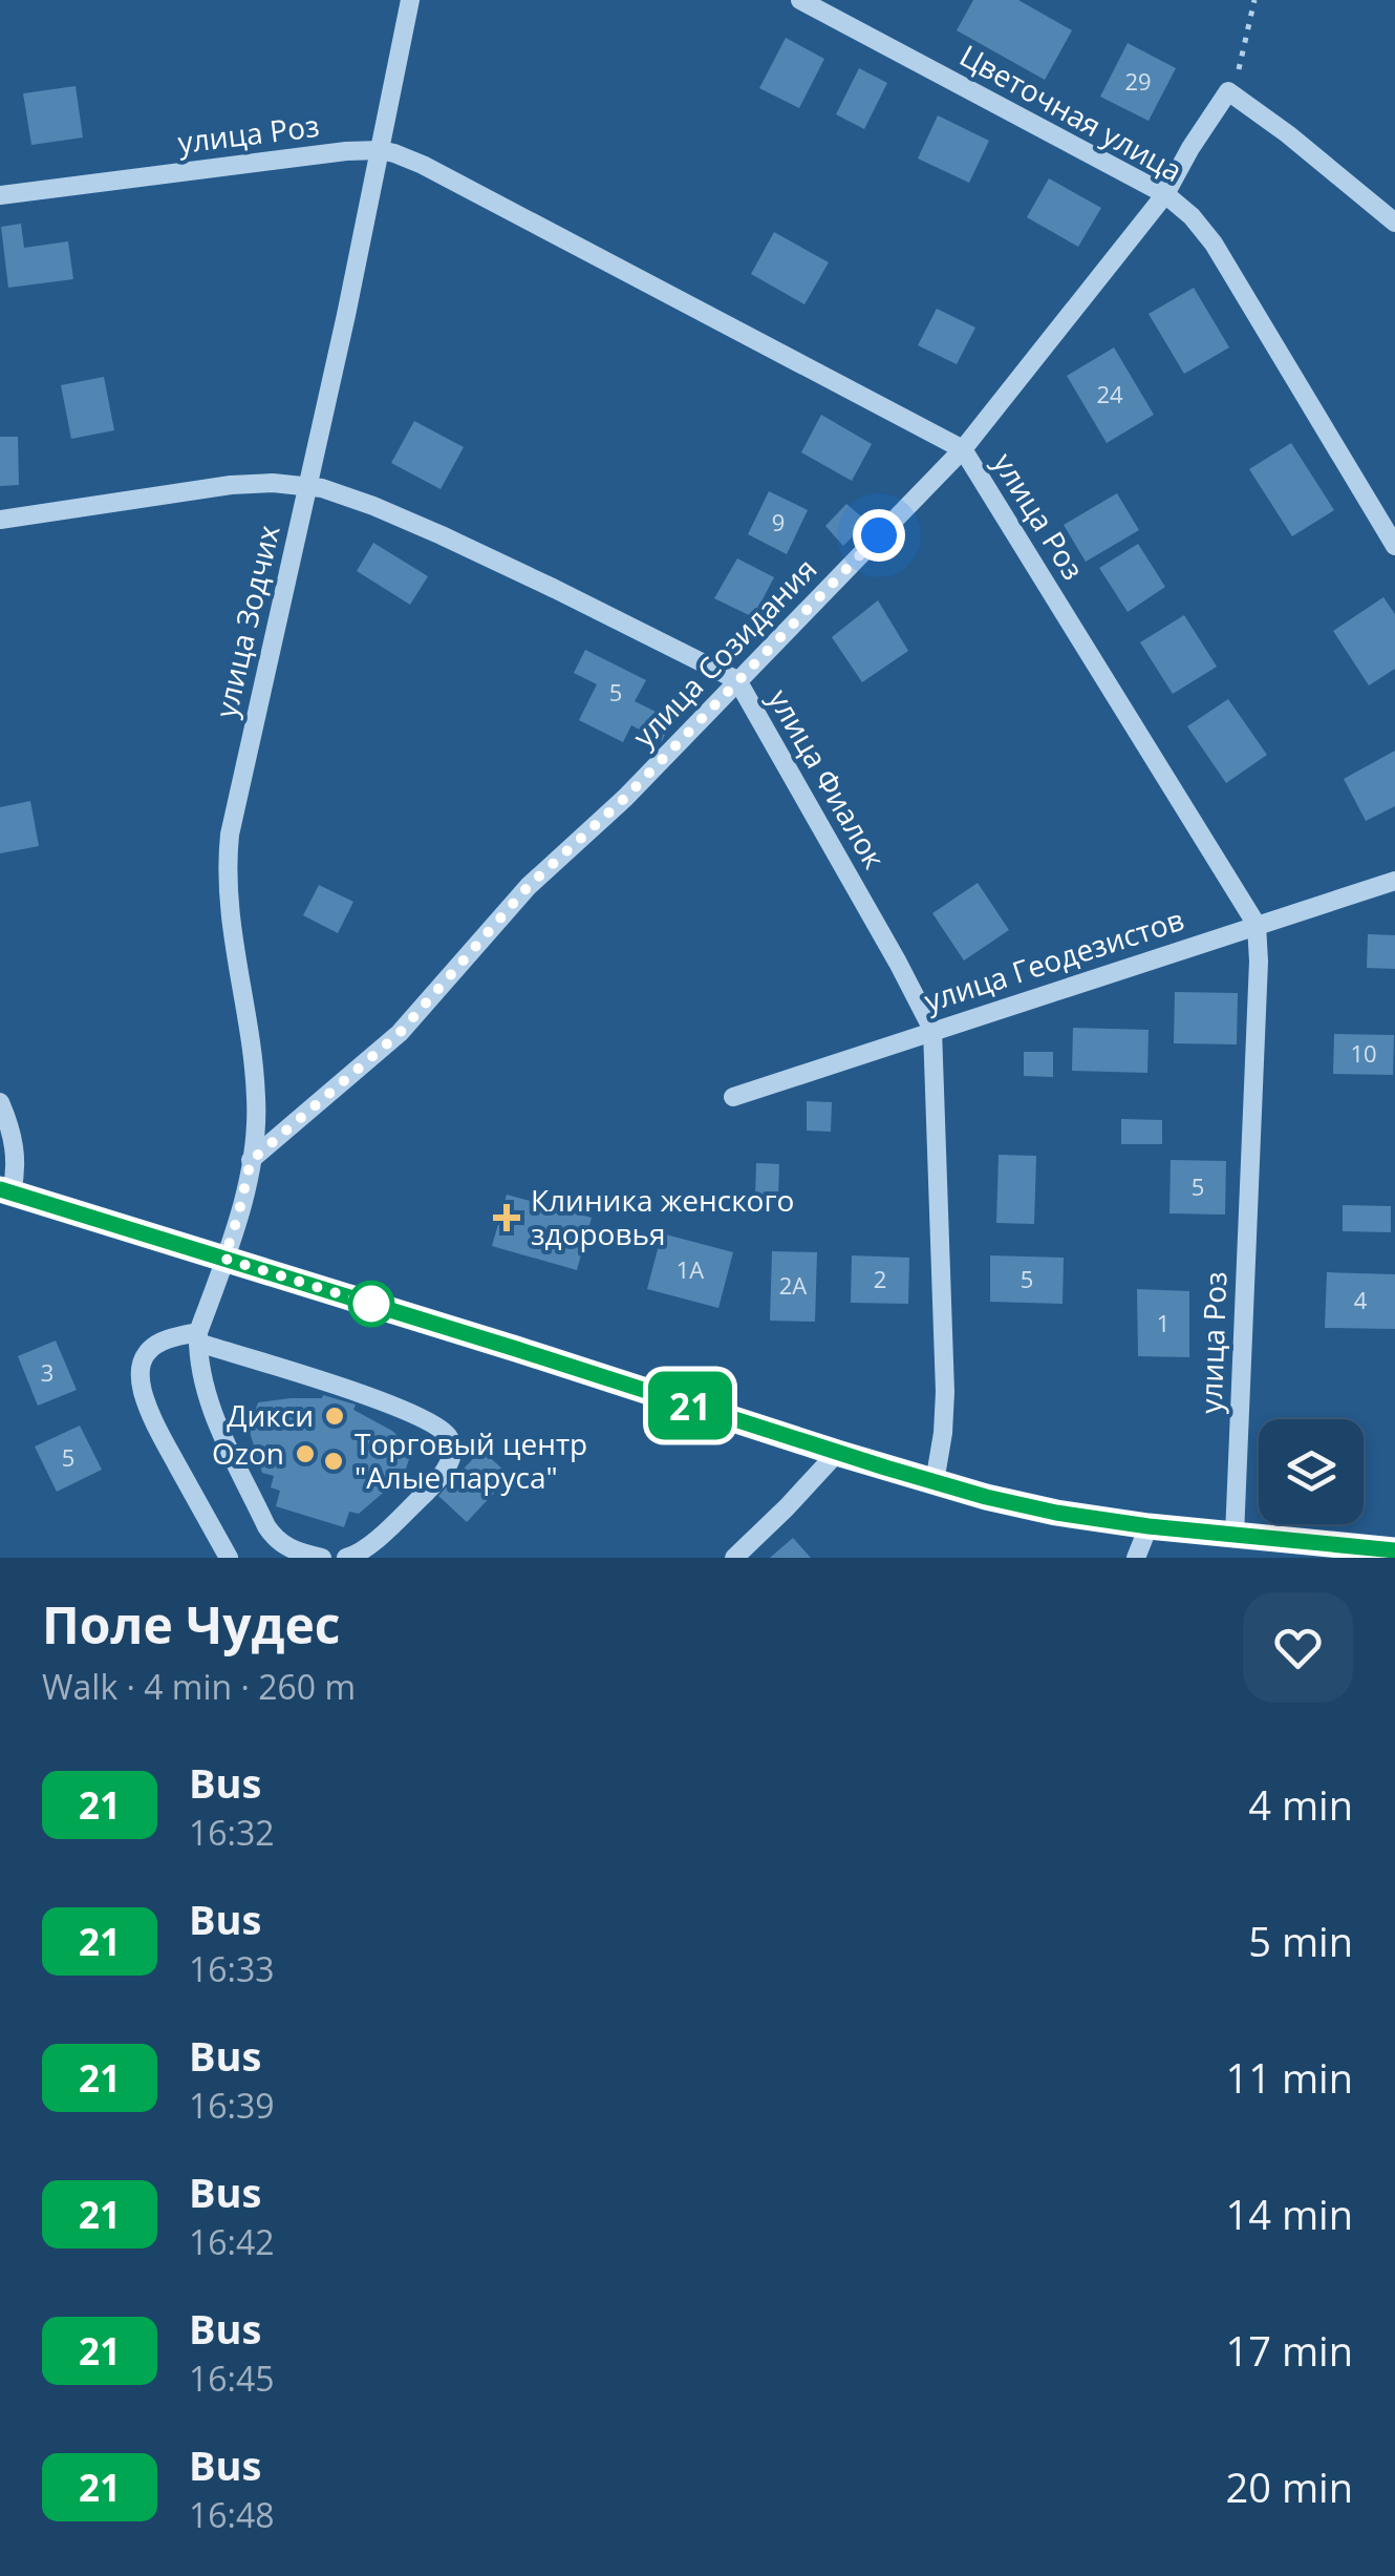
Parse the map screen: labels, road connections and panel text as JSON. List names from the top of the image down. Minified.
{"streets":{"street":["Цветочная улица","улица Роз","улица Зодчих","улица Созидания","улица Фиалок","улица Геодезистов"]},"crossings":[["Цветочная улица","улица Созидания"],["улица Роз","улица Зодчих"],["улица Роз","улица Созидания"],["улица Роз","улица Геодезистов"],["улица Зодчих","улица Созидания"],["улица Зодчих","улица Фиалок"],["улица Созидания","улица Фиалок"],["улица Фиалок","улица Геодезистов"]],"places":{"health":["Клиника женского здоровья"],"other":["Дикси","Ozon","Торговый центр \"Алые паруса\""]},"lines":["bus line 21"],"house_numbers":["29","24","9","5","10","5","1А","2","5","2А","4","1","3","5"],"page":{"on_map":"21","heading":["Поле Чудес","Walk · 4 min · 260 m"],"list":[{"mark":"21","name":"Bus","note":"16:32","value":"4 min"},{"mark":"21","name":"Bus","note":"16:33","value":"5 min"},{"mark":"21","name":"Bus","note":"16:39","value":"11 min"},{"mark":"21","name":"Bus","note":"16:42","value":"14 min"},{"mark":"21","name":"Bus","note":"16:45","value":"17 min"},{"mark":"21","name":"Bus","note":"16:48","value":"20 min"}]}}
